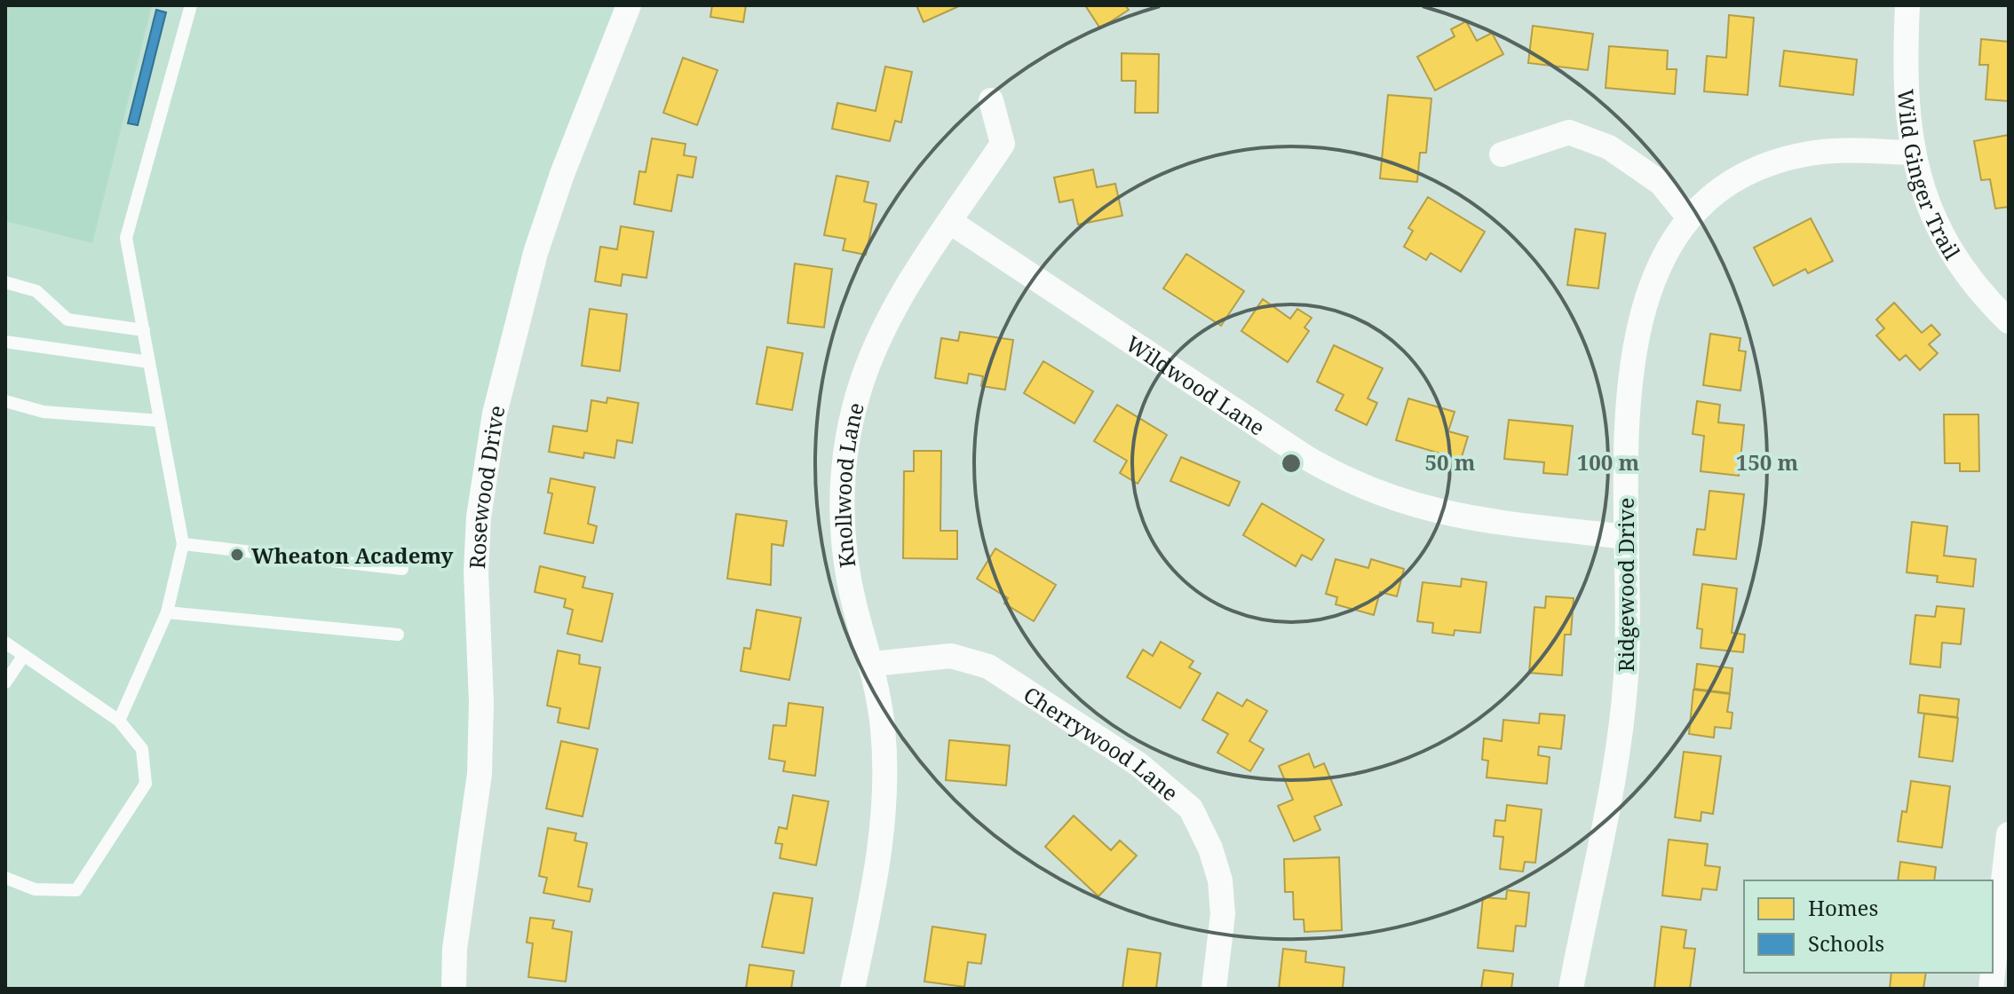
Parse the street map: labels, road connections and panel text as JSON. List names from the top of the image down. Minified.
{"streets":{"street":["Wild Ginger Trail","Wildwood Lane","Knollwood Lane","Rosewood Drive","Ridgewood Drive","Cherrywood Lane"]},"crossings":[["Wild Ginger Trail","Ridgewood Drive"],["Wildwood Lane","Knollwood Lane"],["Wildwood Lane","Ridgewood Drive"],["Knollwood Lane","Cherrywood Lane"]],"places":["Wheaton Academy"],"legend":["Homes","Schools"],"rings":["50 m","100 m","150 m"]}
